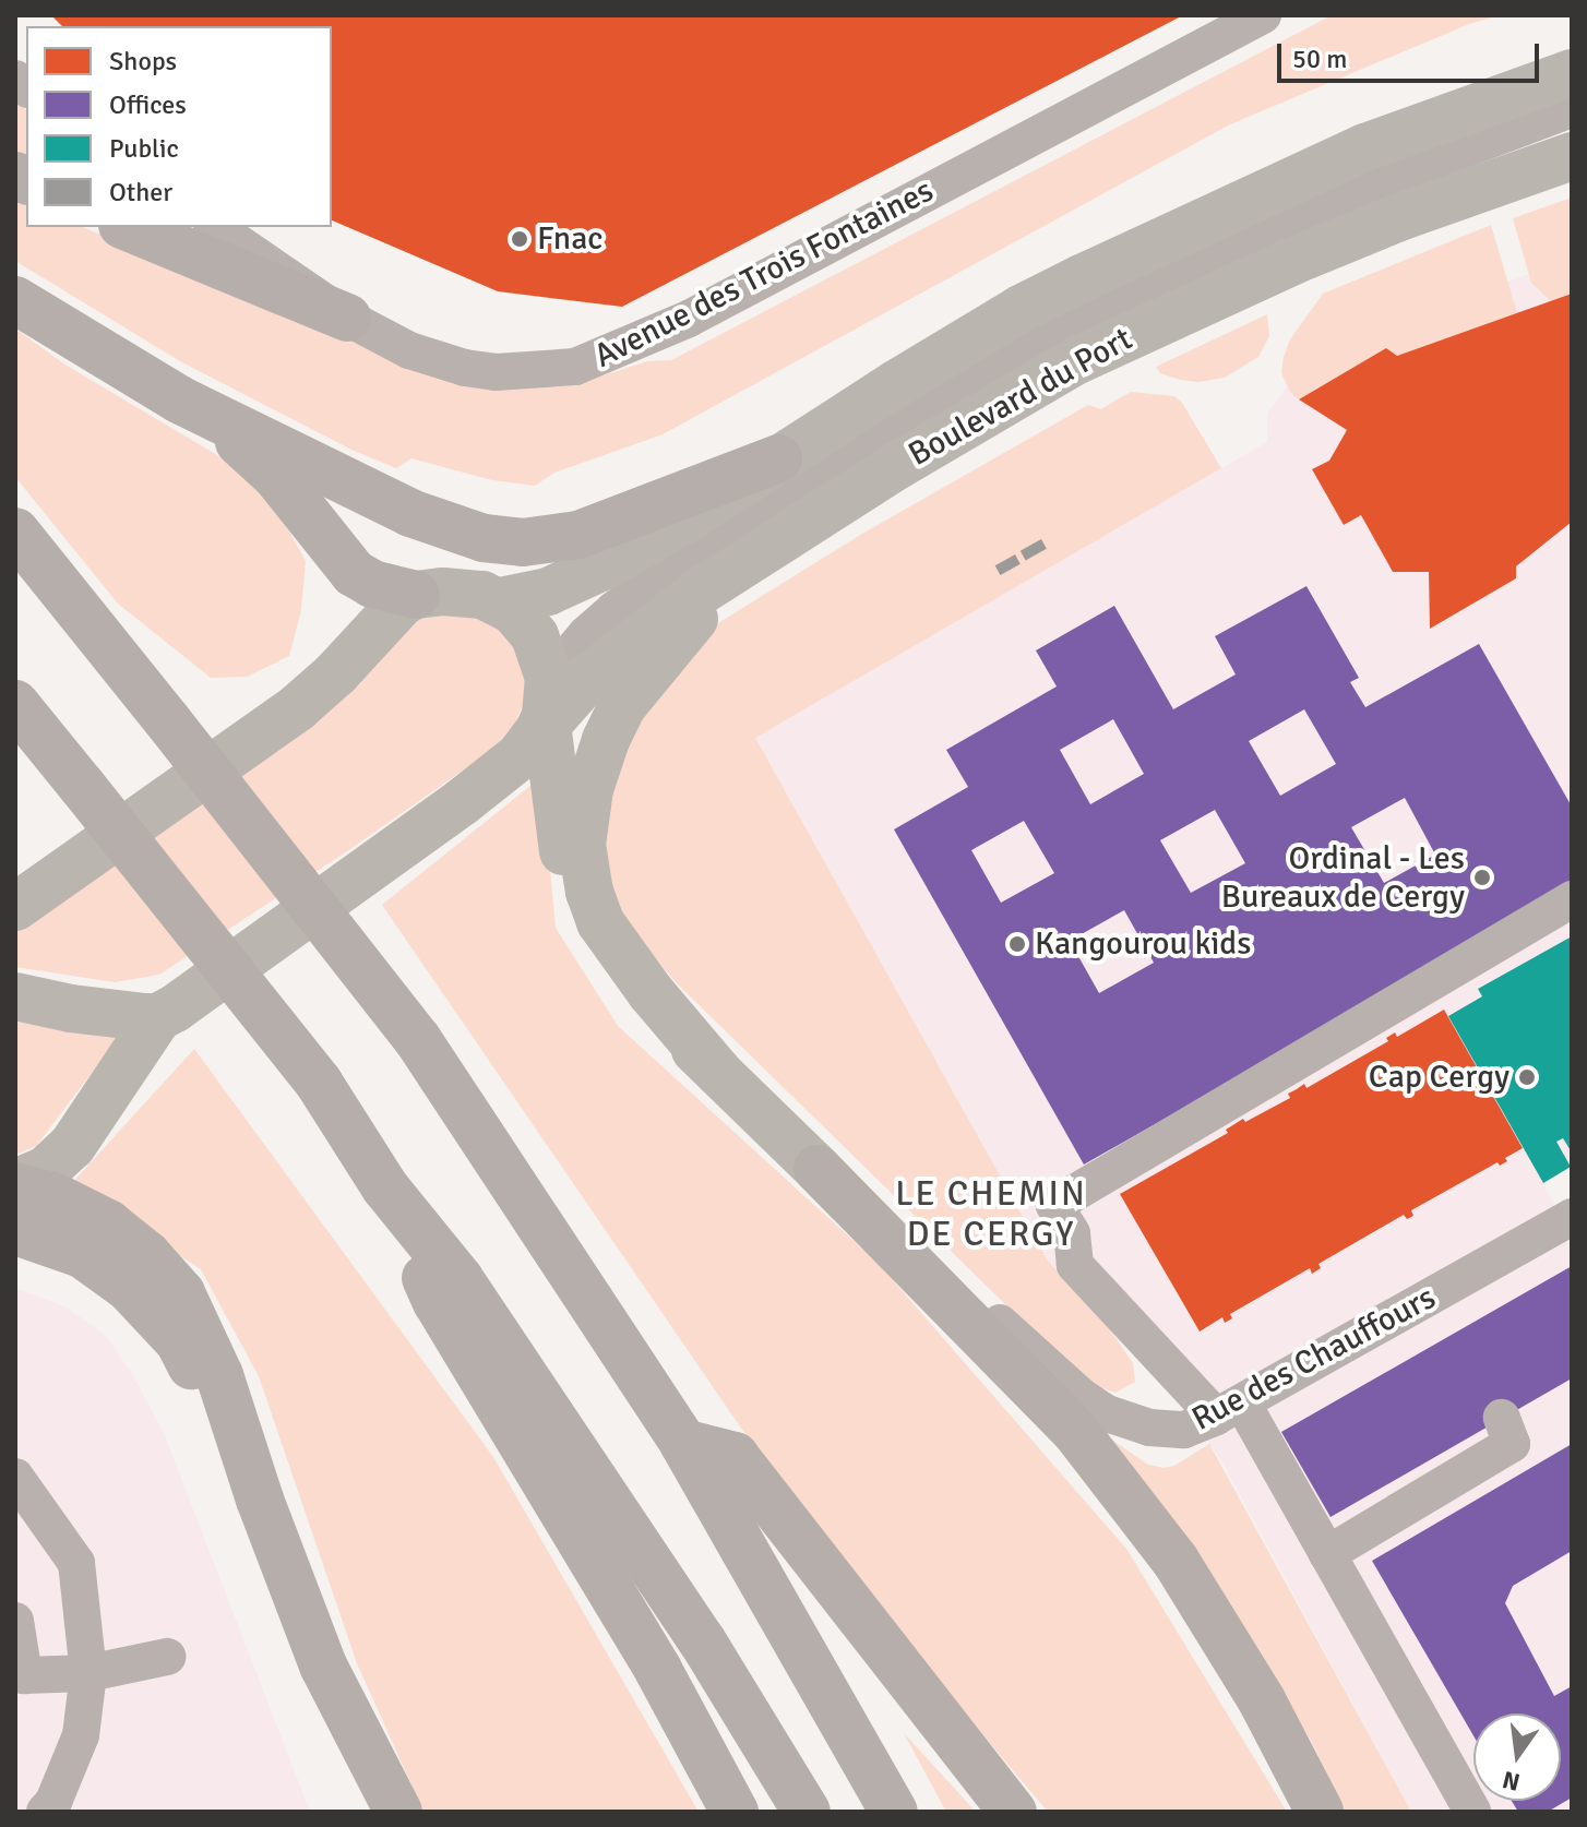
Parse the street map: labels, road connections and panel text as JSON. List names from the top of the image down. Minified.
{"streets":{"main road":["Boulevard du Port"],"street":["Avenue des Trois Fontaines","Rue des Chauffours"]},"districts":["LE CHEMIN DE CERGY"],"places":["Fnac","Ordinal - Les Bureaux de Cergy","Kangourou kids","Cap Cergy"],"legend":["Shops","Offices","Public","Other"],"scale_bar":"50 m","north":"bottom"}
